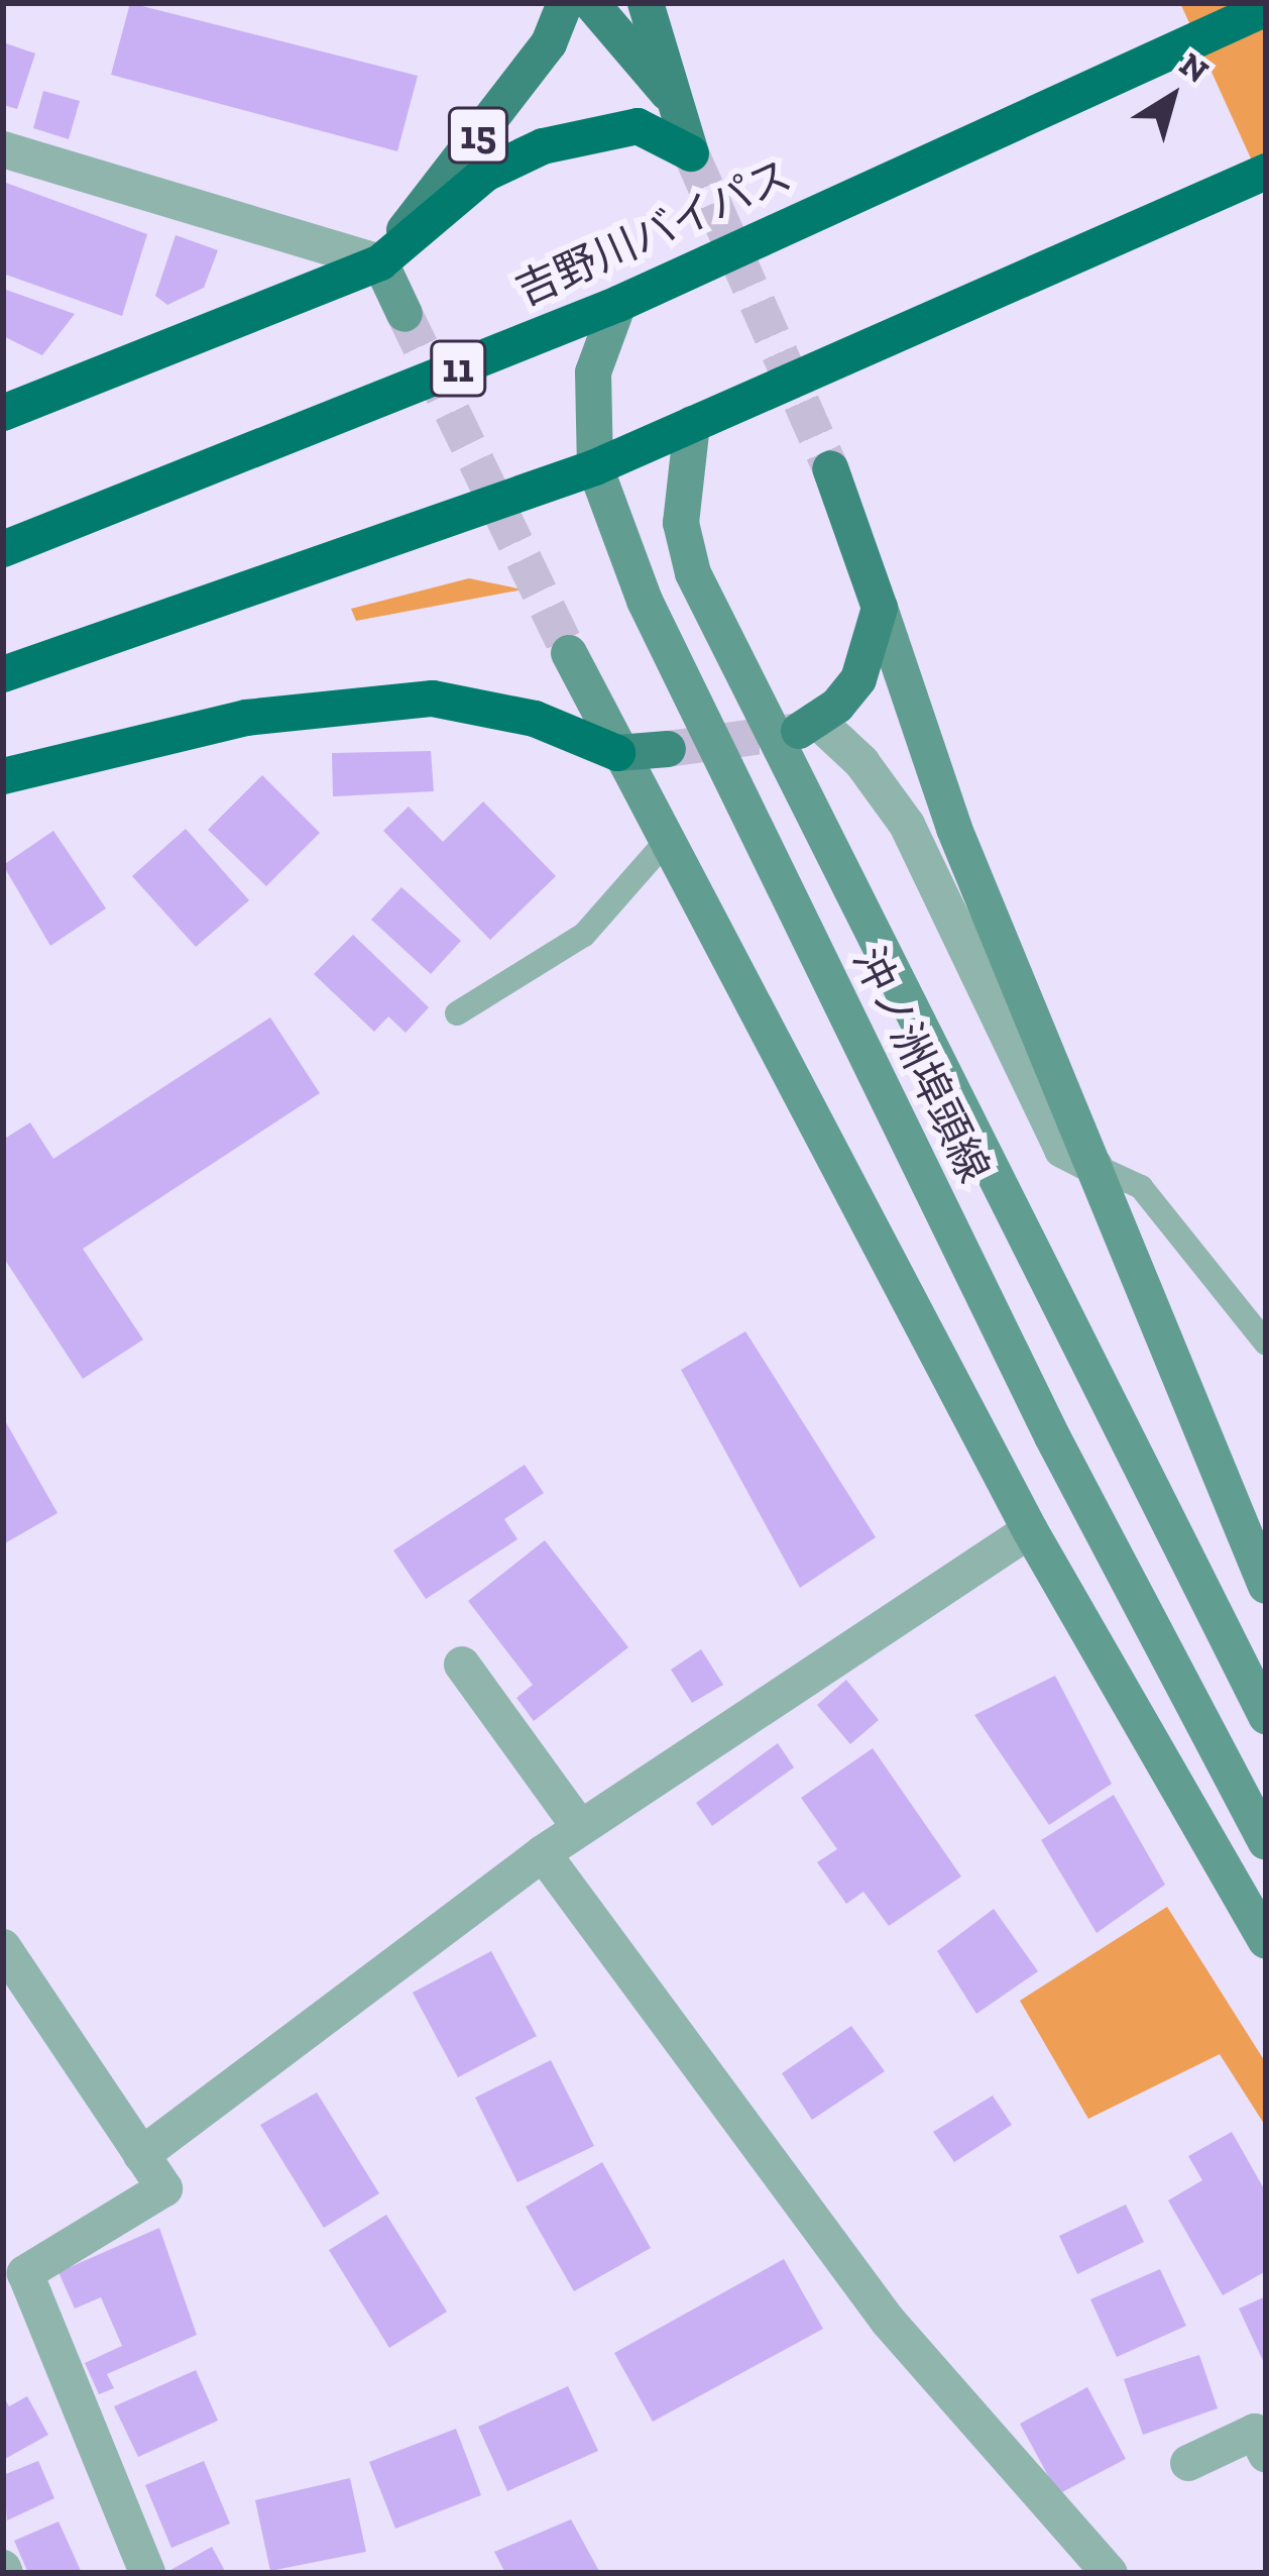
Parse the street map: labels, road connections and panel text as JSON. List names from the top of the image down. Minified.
{"streets":{"highway":["吉野川バイパス","11"],"main road":["15","沖ノ洲埠頭線"]},"crossings":[["吉野川バイパス","沖ノ洲埠頭線"]],"north":"top right"}
